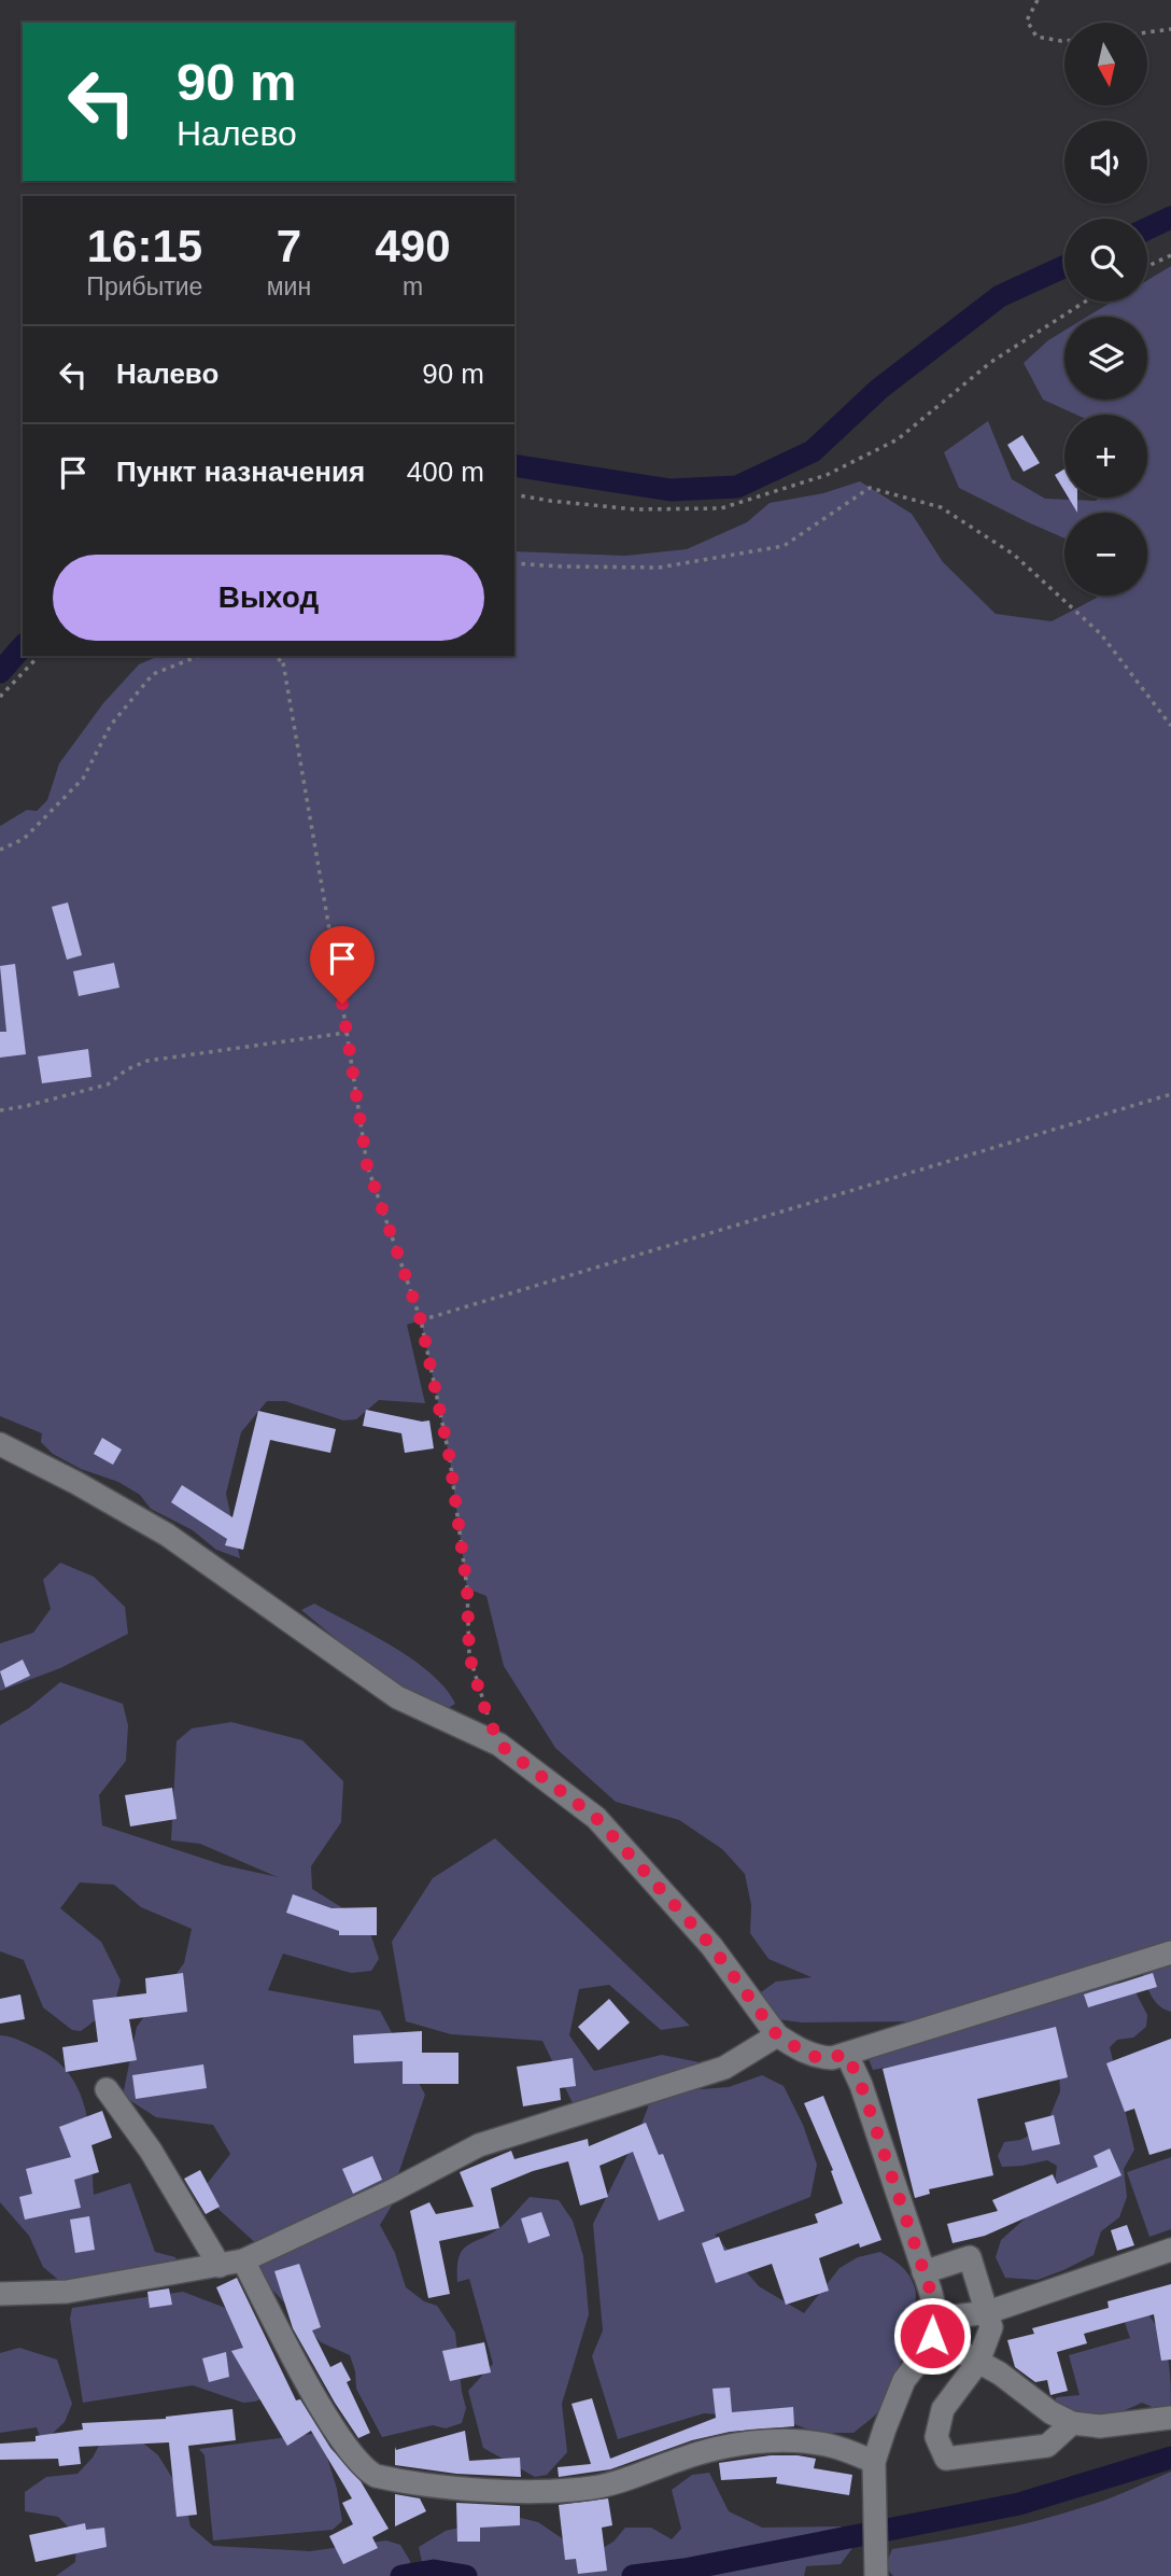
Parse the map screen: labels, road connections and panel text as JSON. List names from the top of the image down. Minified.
{"north":"bottom","page":{"map_buttons":["+","−"],"turn":["90 m","Налево"],"eta":["16:15","Прибытие","7","мин","490","m"],"list":[{"name":"Налево","value":"90 m"},{"name":"Пункт назначения","value":"400 m"}],"buttons":"Выход"}}
